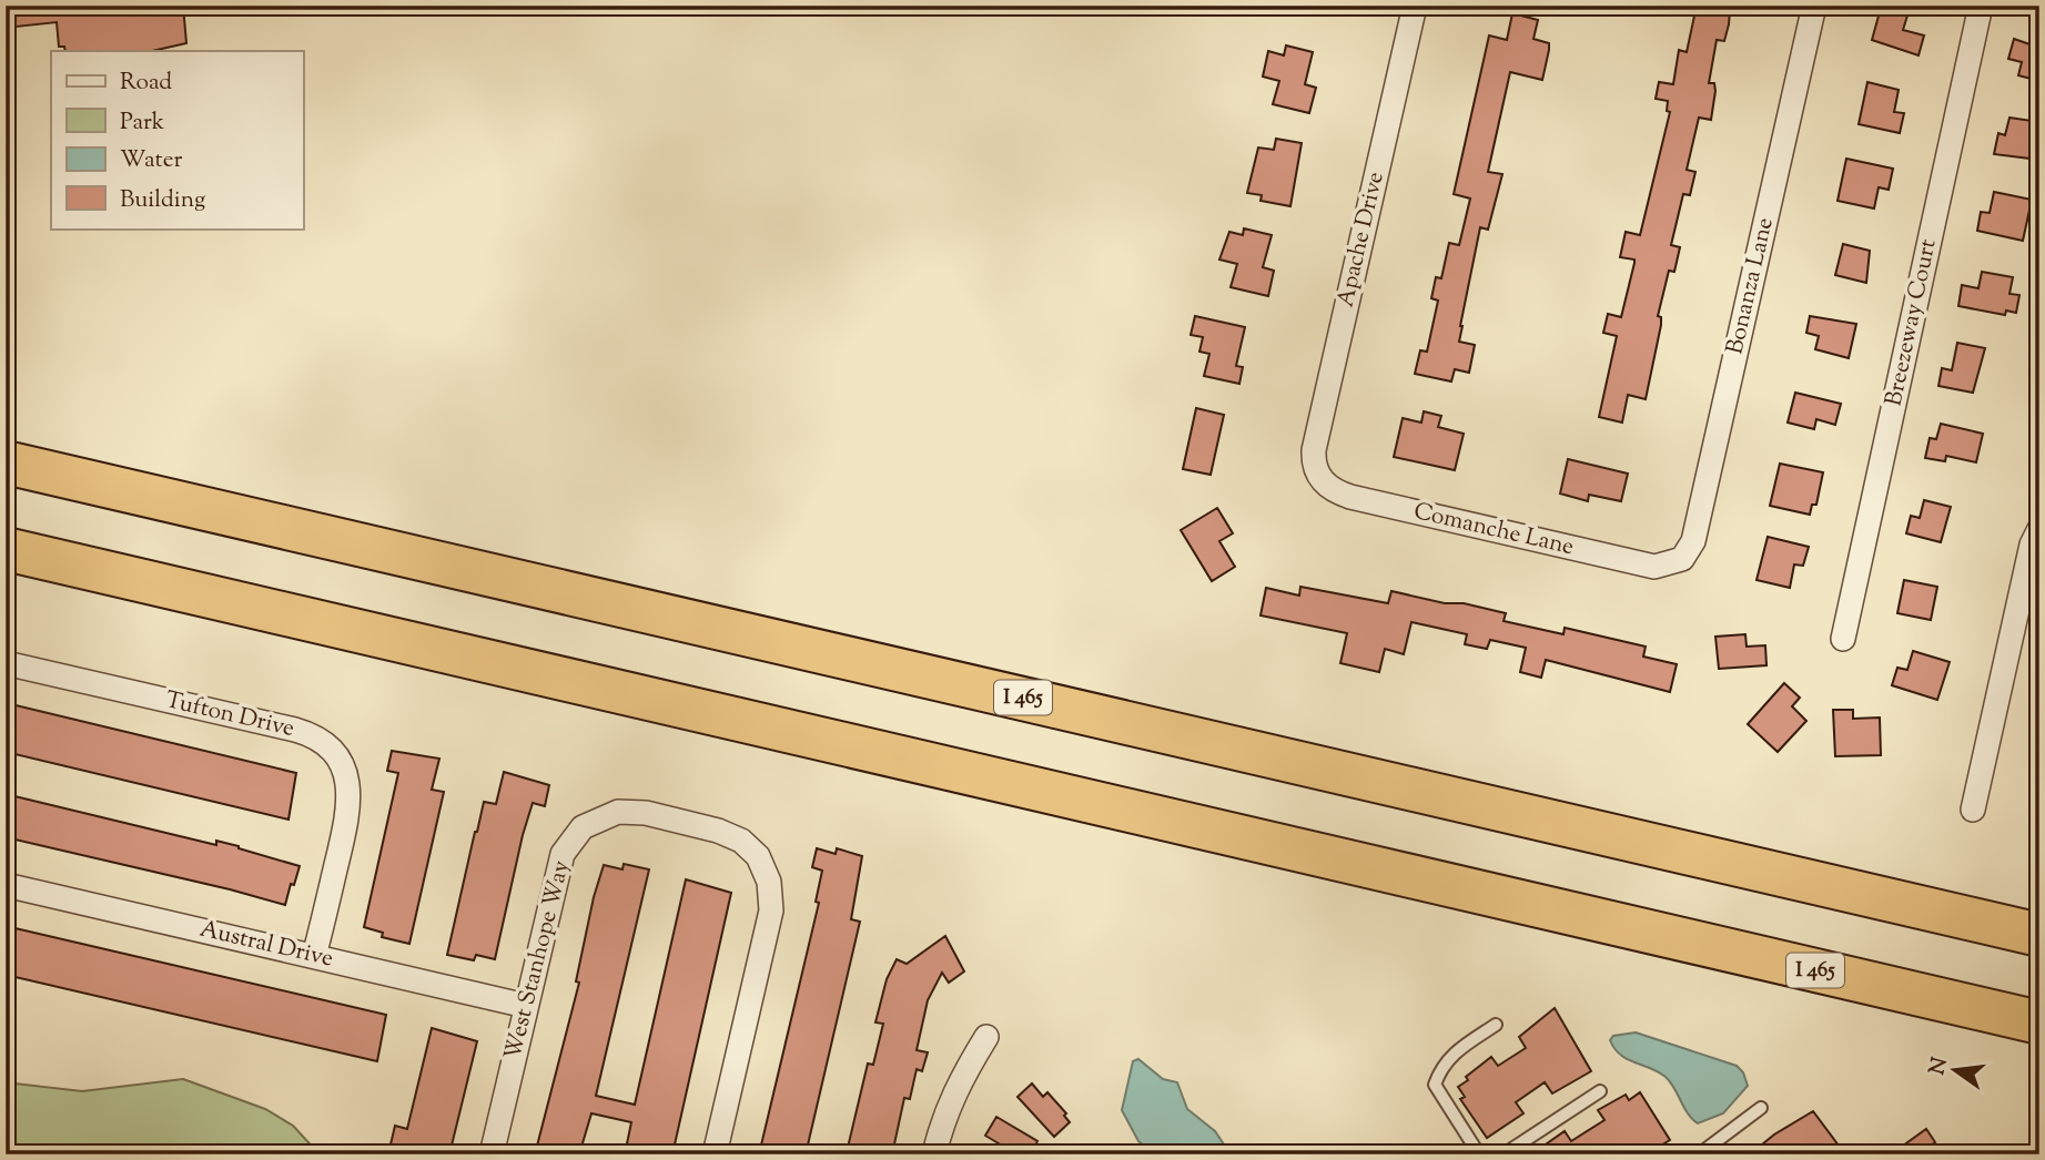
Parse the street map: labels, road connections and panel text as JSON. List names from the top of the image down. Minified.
{"streets":{"highway":["I 465"],"street":["Apache Drive","Bonanza Lane","Breezeway Court","Comanche Lane","Tufton Drive","Austral Drive","West Stanhope Way"]},"crossings":[["Apache Drive","Comanche Lane"],["Bonanza Lane","Comanche Lane"],["Tufton Drive","Austral Drive"],["Austral Drive","West Stanhope Way"]],"legend":["Road","Park","Water","Building"],"north":"left"}
